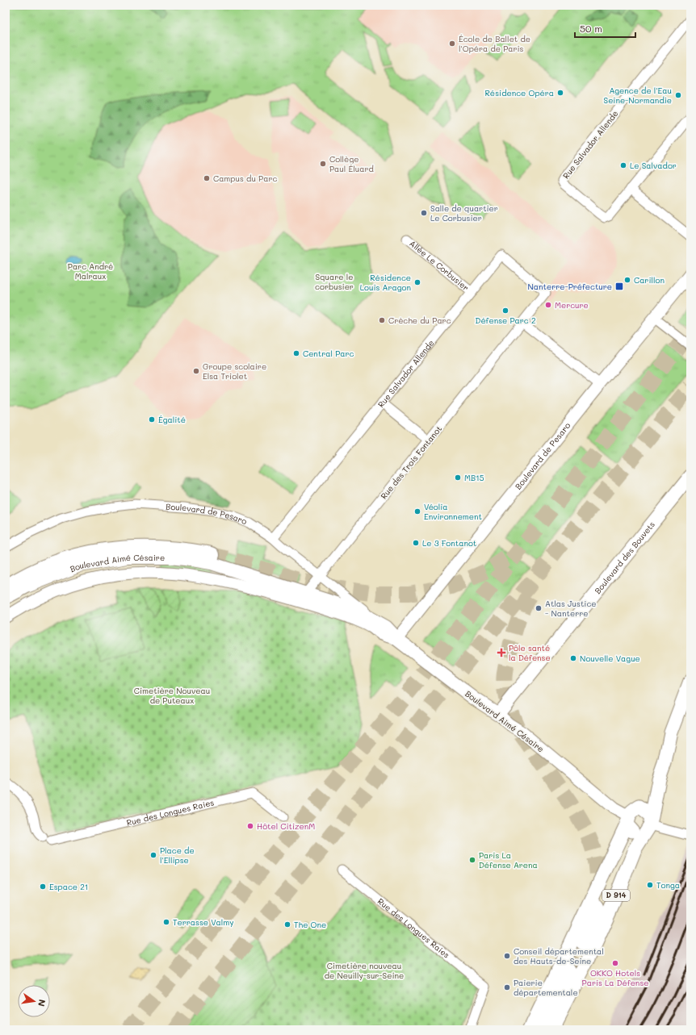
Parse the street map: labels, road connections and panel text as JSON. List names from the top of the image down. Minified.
{"streets":{"main road":["Boulevard des Bouvets","Boulevard Aimé Césaire","D 914"],"street":["Rue Salvador Allende","Allée Le Corbusier","Boulevard de Pesaro","Rue des Trois Fontanot","Rue des Longues Raies"]},"crossings":[["Rue Salvador Allende","Allée Le Corbusier"],["Rue Salvador Allende","Boulevard de Pesaro"],["Rue Salvador Allende","Rue des Trois Fontanot"],["Boulevard de Pesaro","Rue des Trois Fontanot"],["Boulevard de Pesaro","Boulevard Aimé Césaire"],["Rue des Trois Fontanot","Boulevard Aimé Césaire"],["Boulevard des Bouvets","Boulevard Aimé Césaire"]],"parks":["Parc André Malraux","Square le corbusier","Cimetière Nouveau de Puteaux","Cimetière nouveau de Neuilly-sur-Seine"],"places":{"other":["École de Ballet de l'Opéra de Paris","Résidence Opéra","Agence de l'Eau Seine-Normandie","Collège Paul Éluard","Le Salvador","Campus du Parc","Salle de quartier Le Corbusier","Carillon","Résidence Louis Aragon","Mercure","Défense Parc 2","Crèche du Parc","Central Parc","Groupe scolaire Elsa Triolet","Égalité","MB15","Véolia Environnement","Le 3 Fontanot","Atlas Justice - Nanterre","Nouvelle Vague","Hôtel CitizenM","Place de l'Ellipse","Paris La Défense Arena","Tonga","Espace 21","Terrasse Valmy","The One","Conseil départemental des Hauts-de-Seine","OKKO Hotels Paris La Défense","Paierie départementale"],"transit":["Nanterre-Préfecture"],"health":["Pôle santé la Défense"]},"scale_bar":"50 m","north":"right"}
